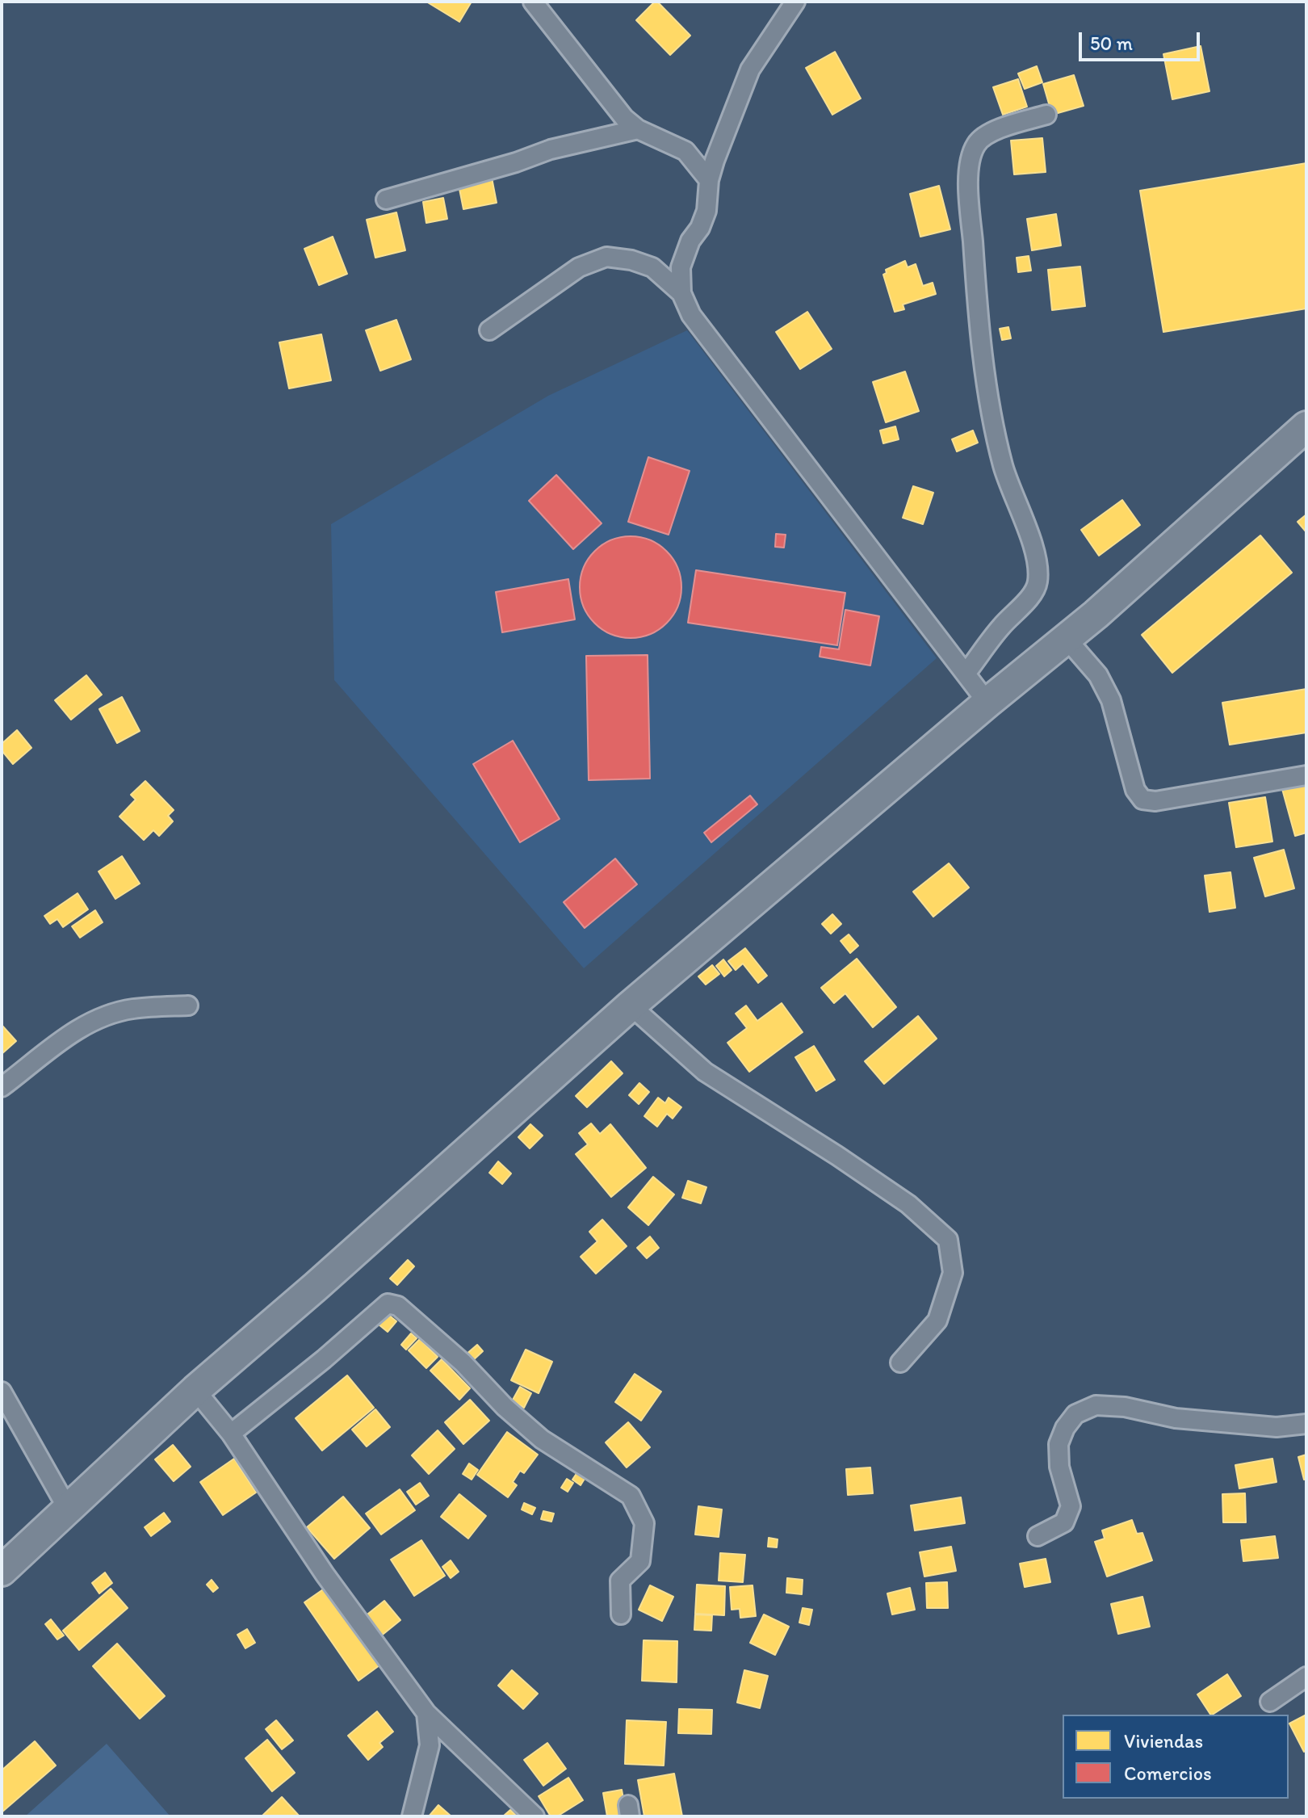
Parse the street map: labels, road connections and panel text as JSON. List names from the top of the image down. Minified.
{"legend":["Viviendas","Comercios"],"scale_bar":"50 m"}
